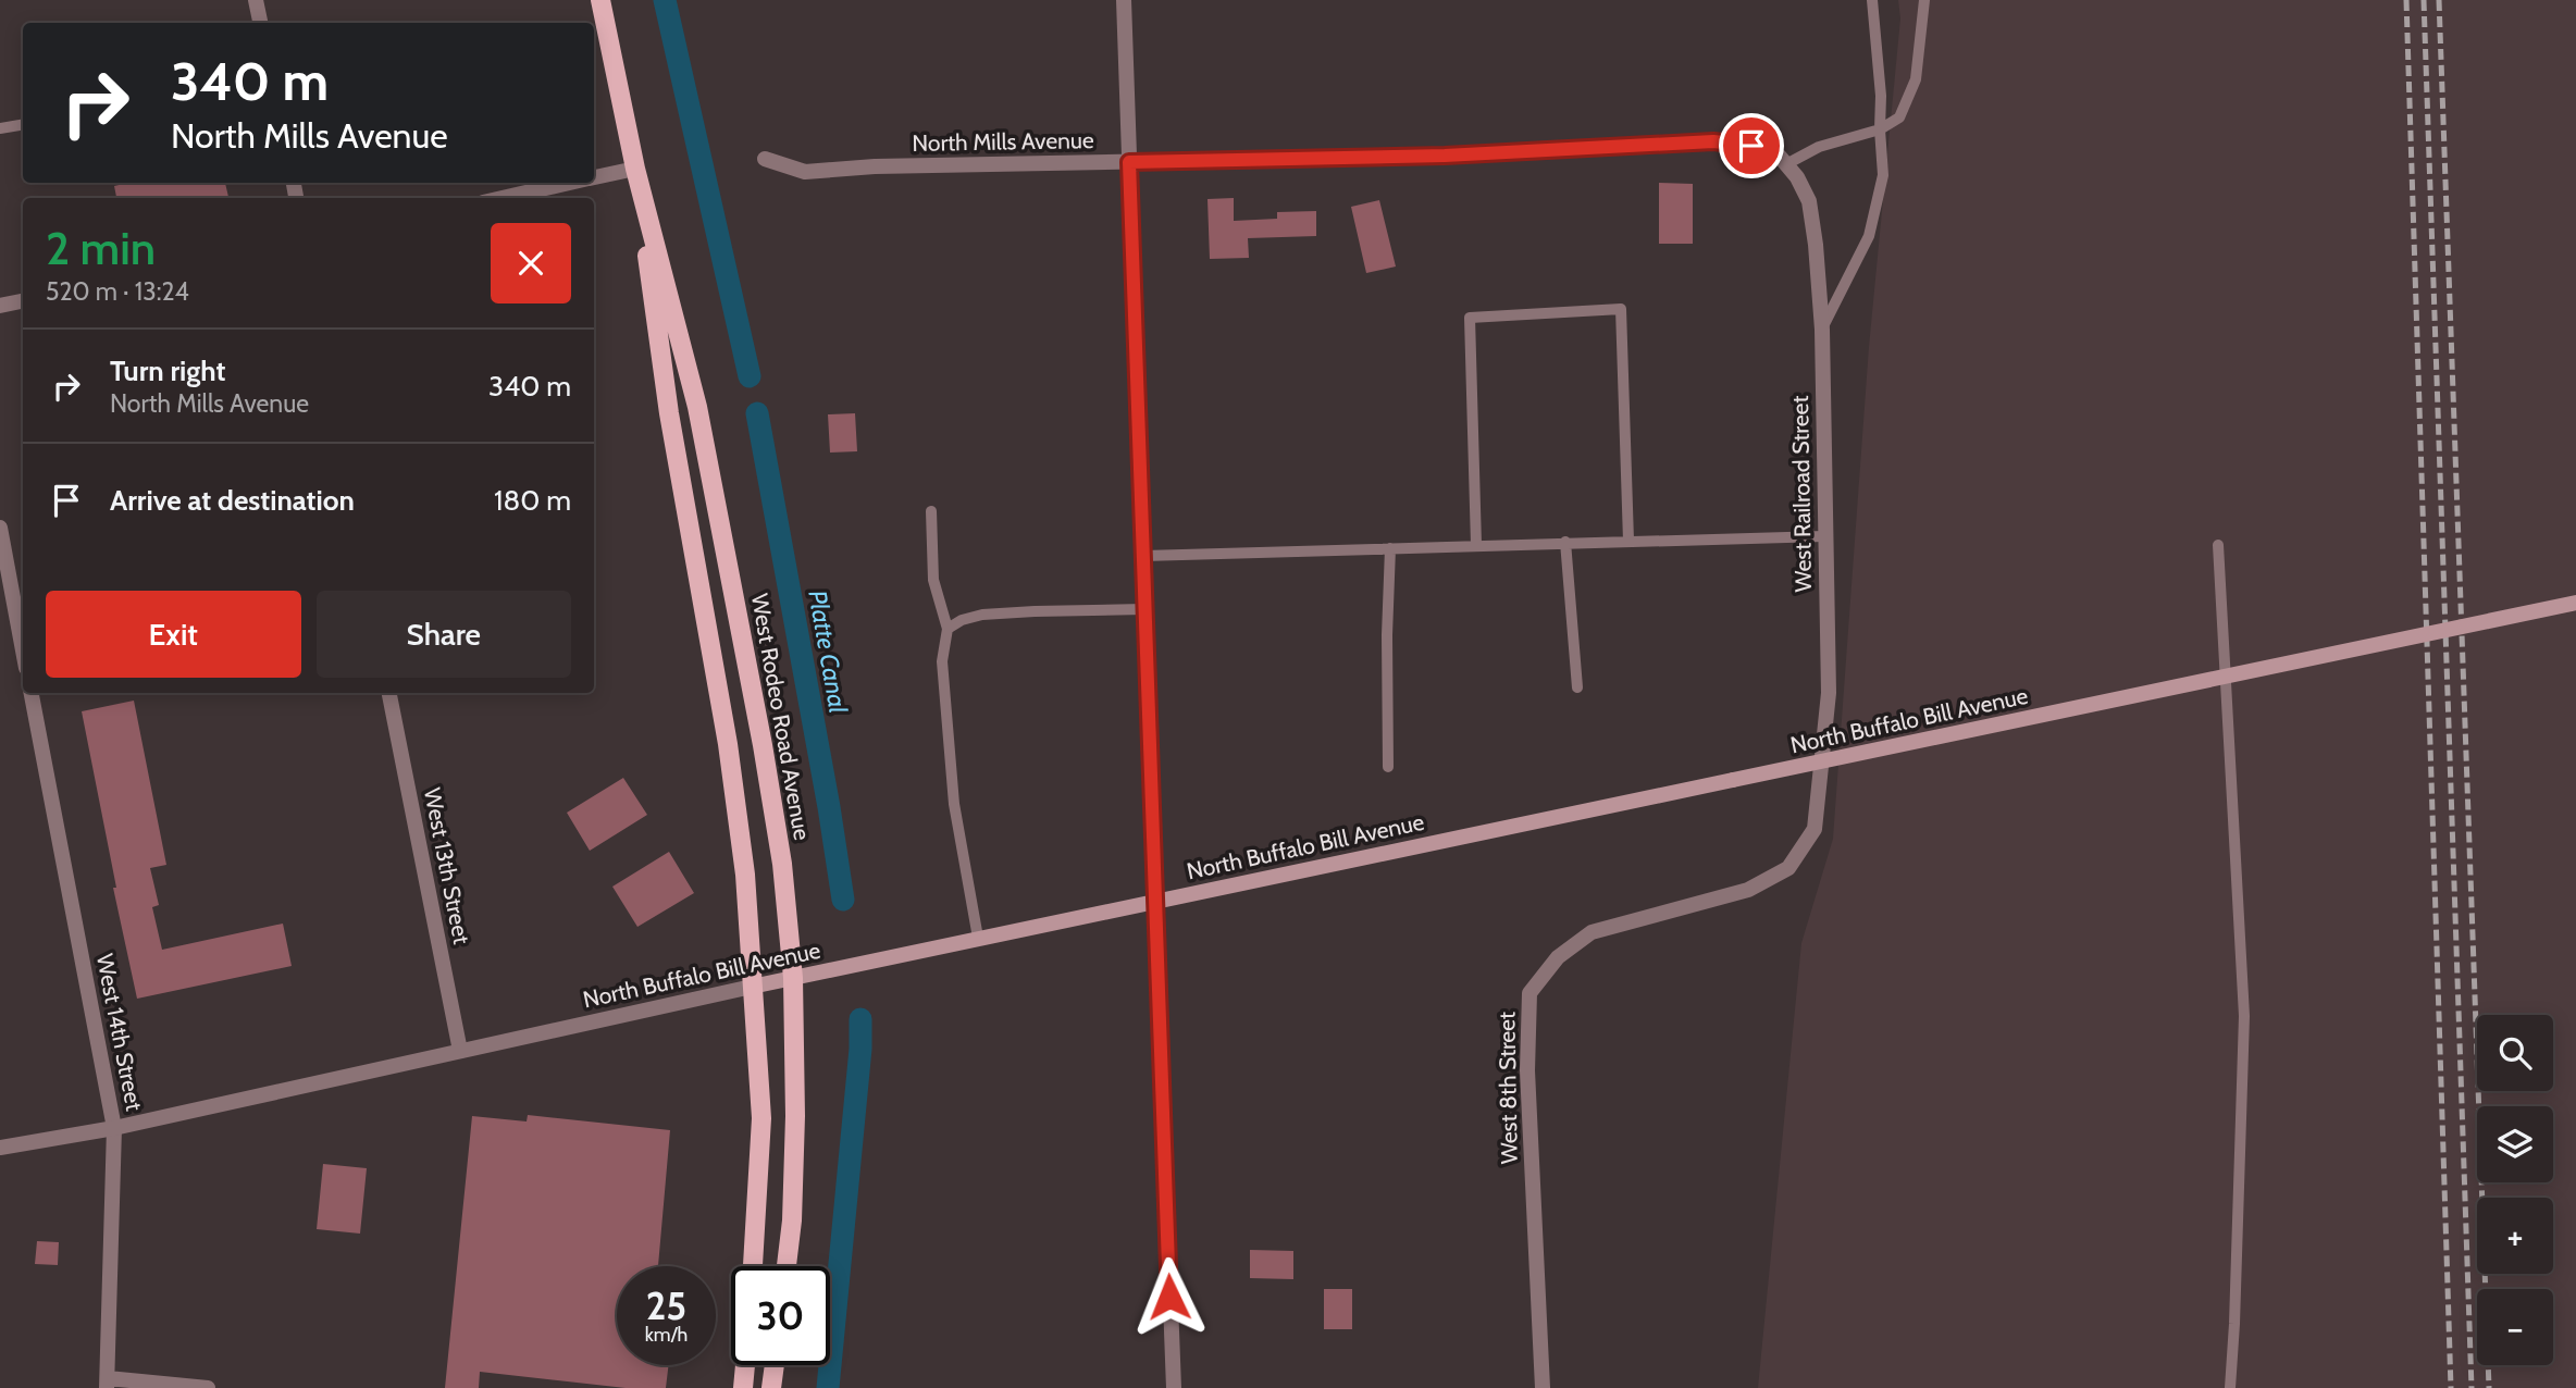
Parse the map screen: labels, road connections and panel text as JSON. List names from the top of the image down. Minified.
{"streets":{"main road":["West Rodeo Road Avenue","North Buffalo Bill Avenue"],"street":["North Mills Avenue","West Railroad Street","West 13th Street","West 14th Street","West 8th Street"]},"crossings":[["North Mills Avenue","West Railroad Street"],["West Railroad Street","West 8th Street"],["West Rodeo Road Avenue","North Buffalo Bill Avenue"],["North Buffalo Bill Avenue","West 13th Street"],["North Buffalo Bill Avenue","West 14th Street"]],"water":["Platte Canal"],"page":{"turn":["340 m","North Mills Avenue"],"heading":["2 min","520 m · 13:24"],"list":[{"name":"Turn right","note":"North Mills Avenue","value":"340 m"},{"name":"Arrive at destination","value":"180 m"}],"buttons":["Exit","Share"],"map_buttons":["+","−"],"speed":"25 km/h","limit":"30"}}
